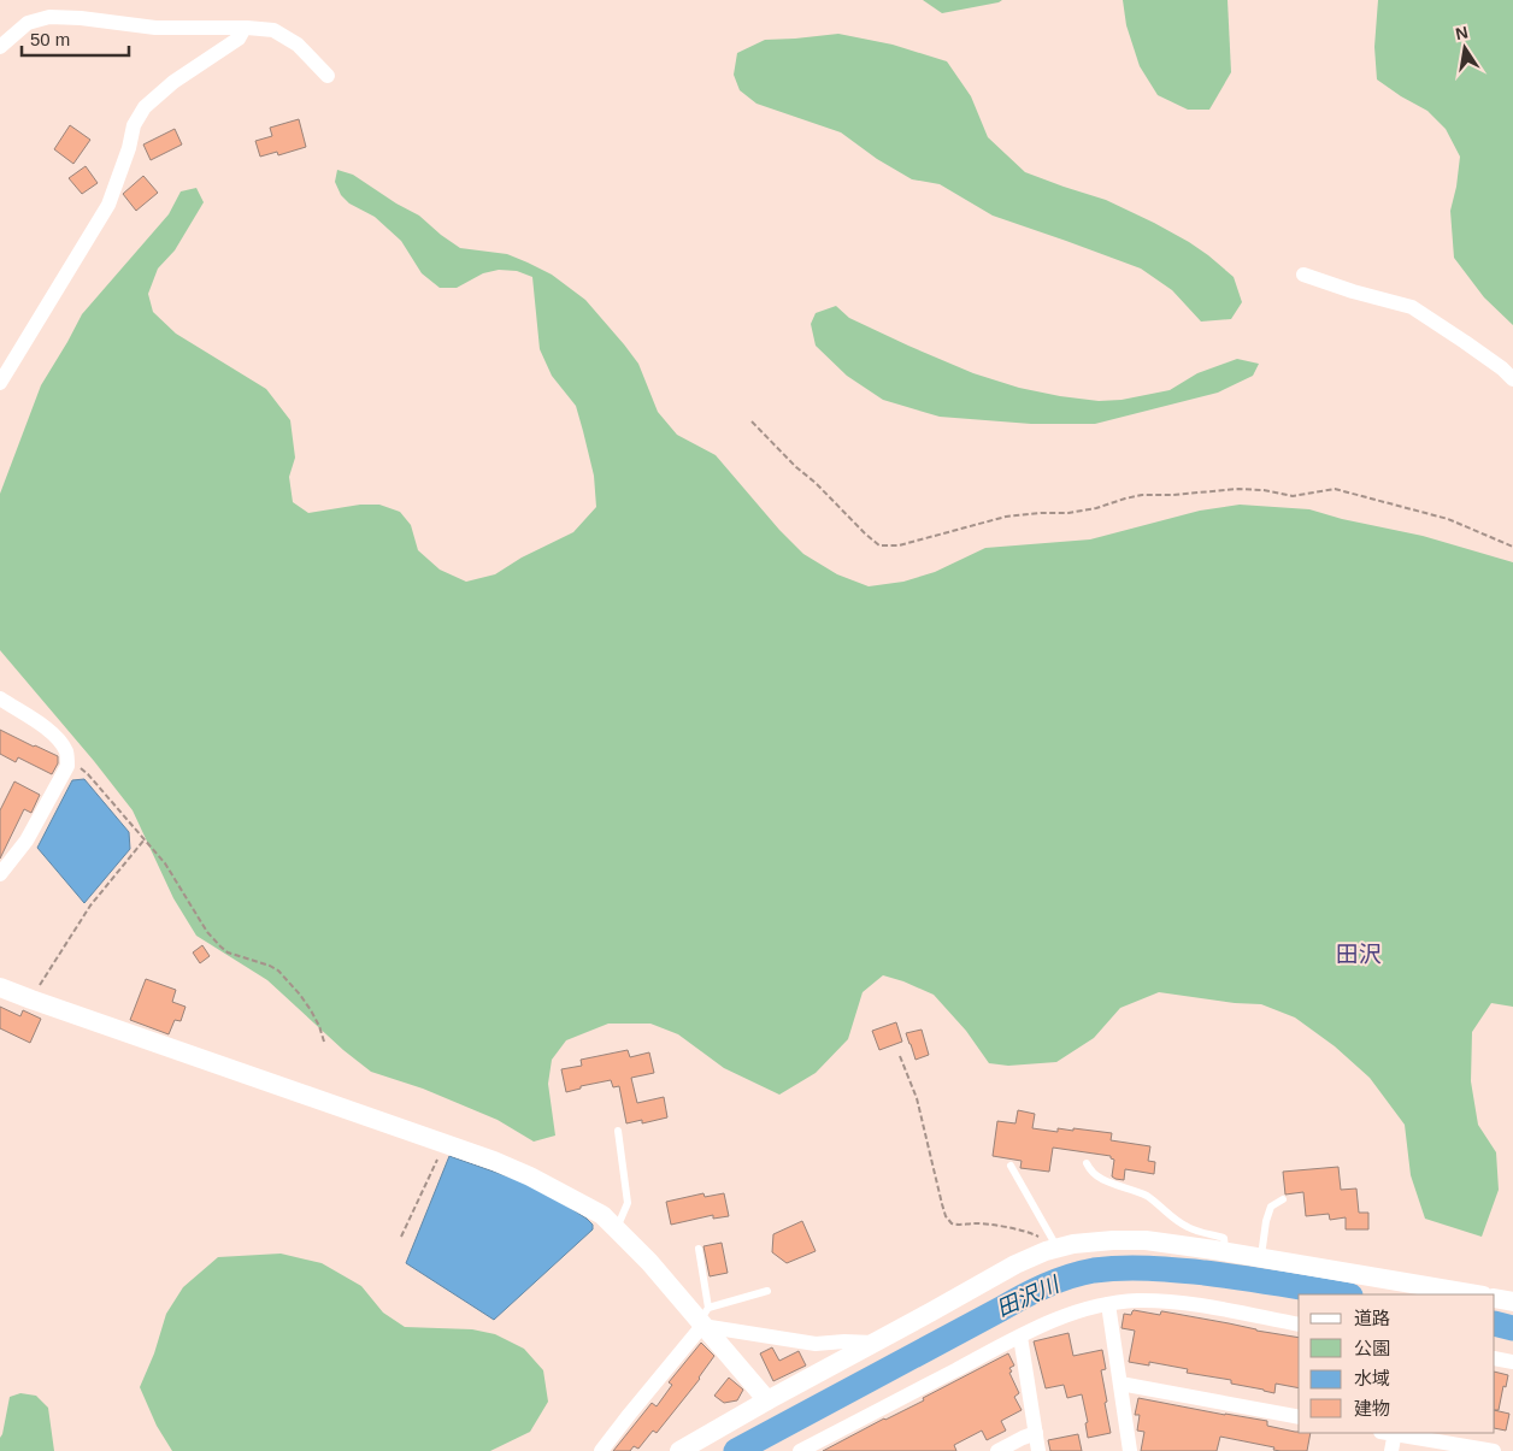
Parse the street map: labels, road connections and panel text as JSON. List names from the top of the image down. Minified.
{"districts":["田沢"],"water":["田沢川"],"legend":["道路","公園","水域","建物"],"scale_bar":"50 m","north":"top"}
